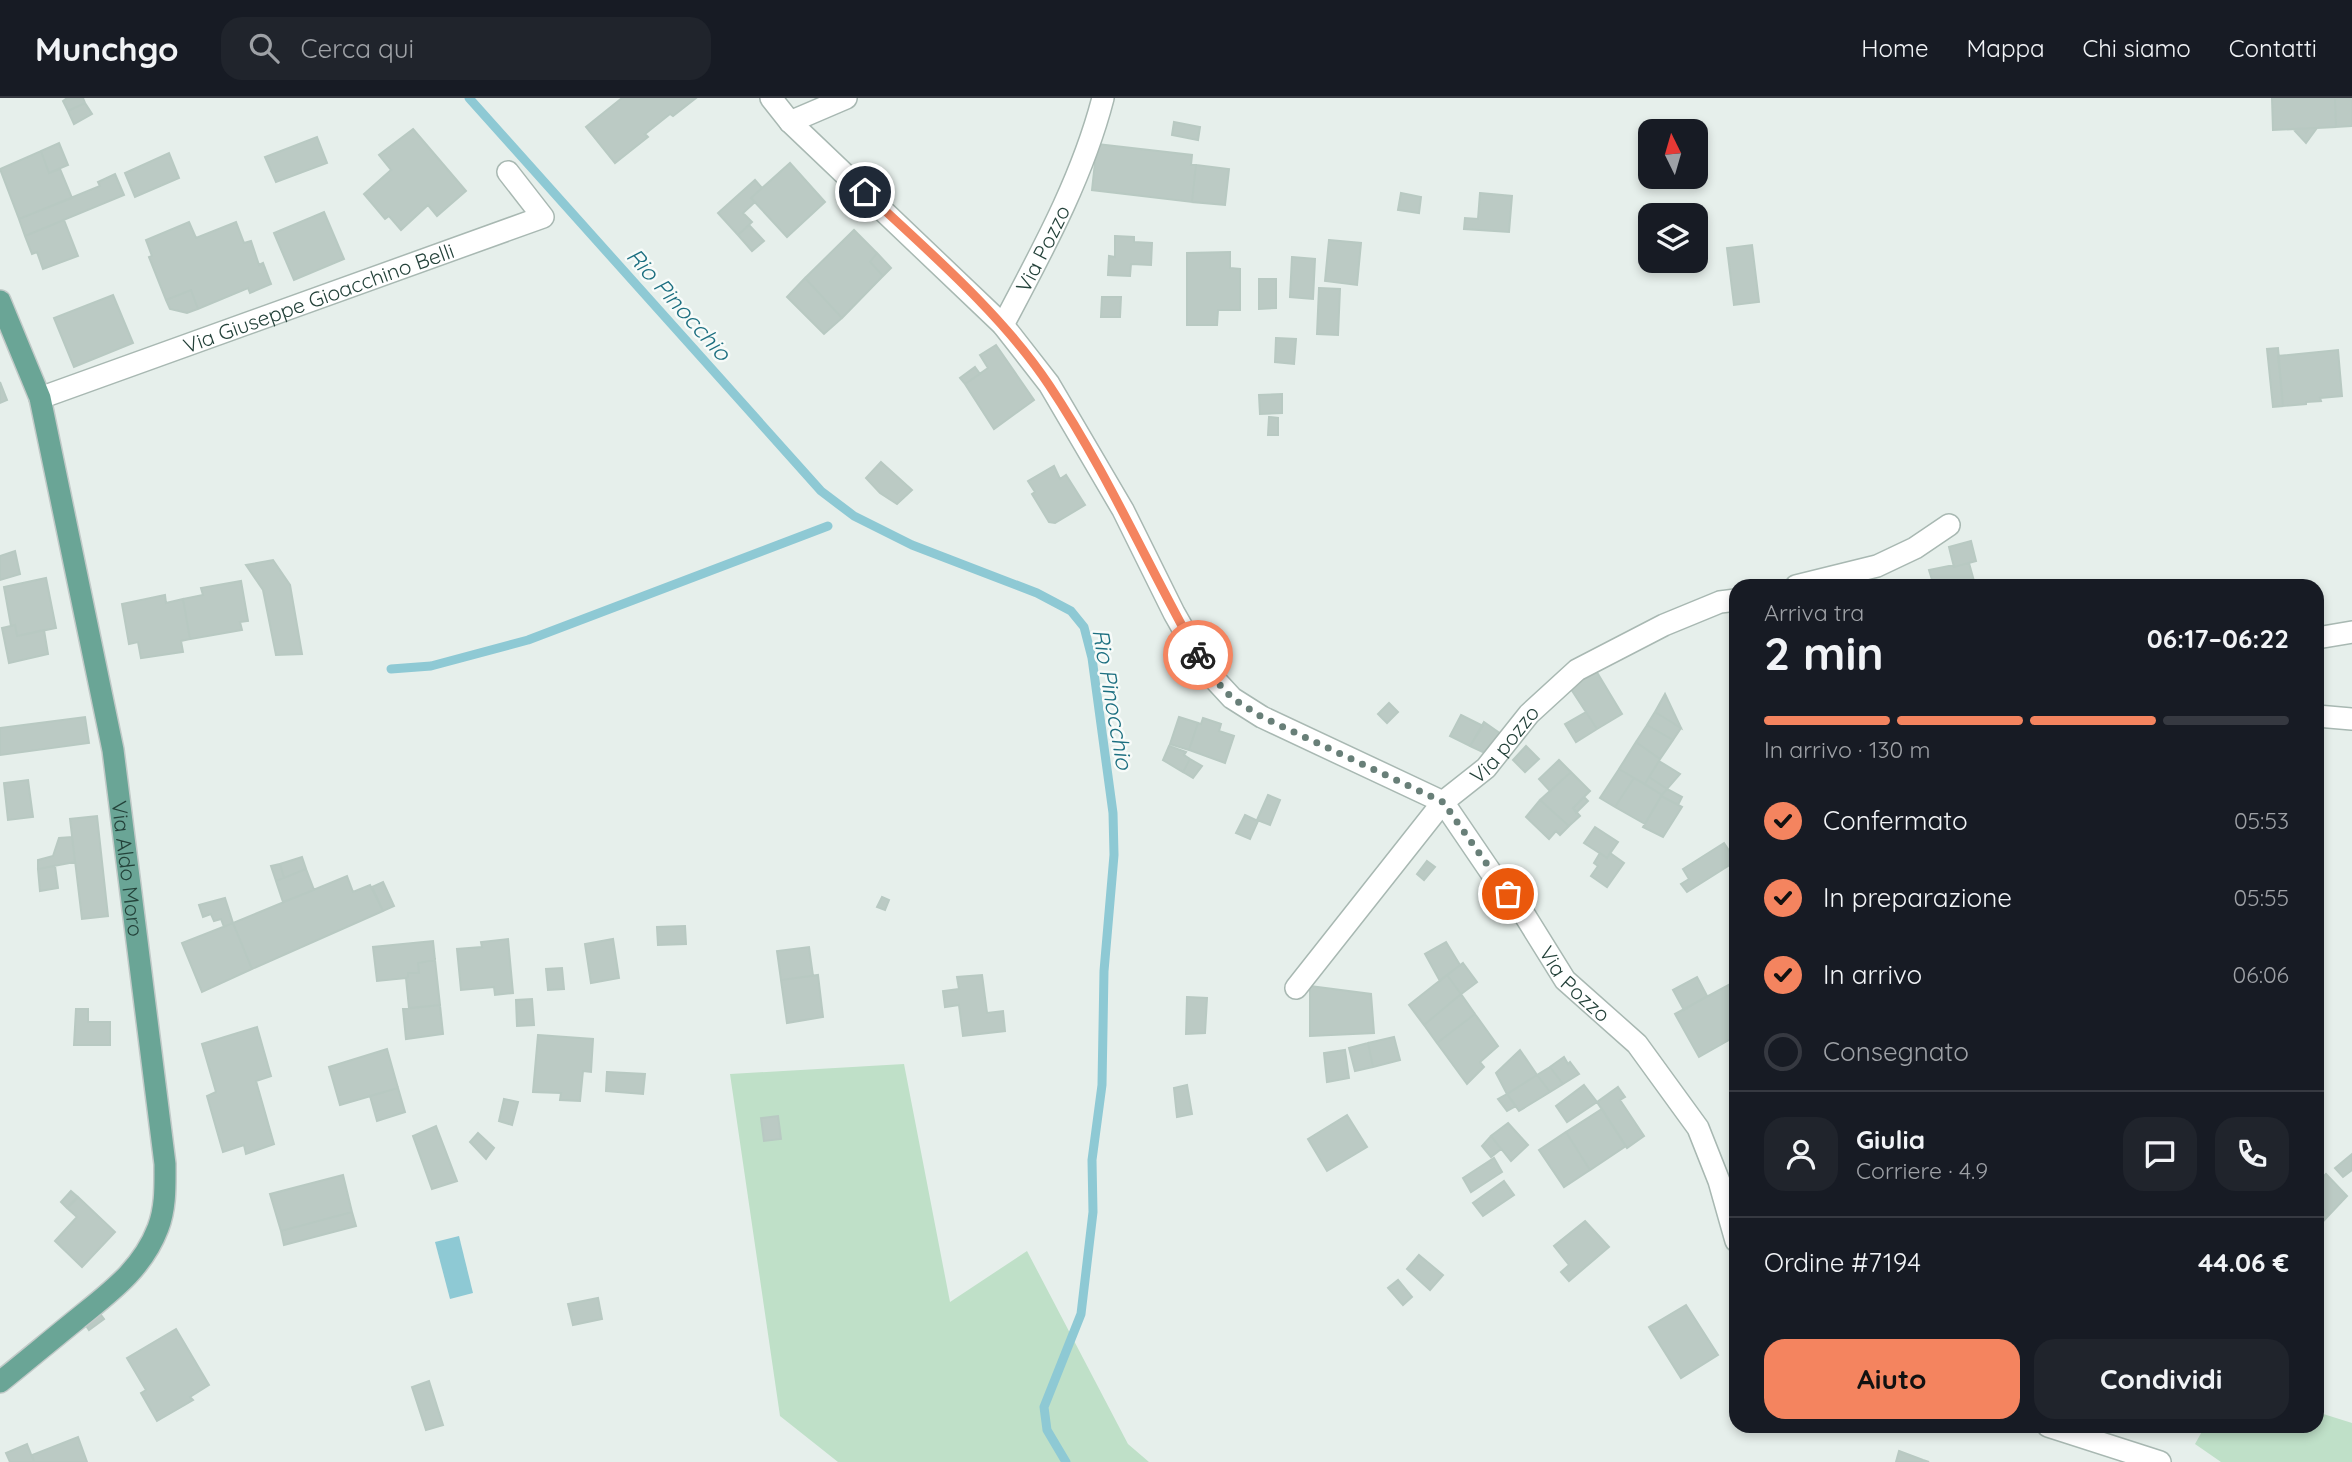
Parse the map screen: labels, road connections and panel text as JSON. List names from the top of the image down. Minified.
{"streets":{"main road":["Via Aldo Moro"],"street":["Via Pozzo","Via Giuseppe Gioacchino Belli","Via pozzo"]},"crossings":[["Via Pozzo","Via pozzo"],["Via Giuseppe Gioacchino Belli","Via Aldo Moro"]],"water":["Rio Pinocchio"],"north":"top","page":{"header":"Munchgo","search":"Cerca qui","nav":["Home","Mappa","Chi siamo","Contatti"],"heading":["2 min","Arriva tra","06:17–06:22"],"panel":["Giulia","Corriere · 4.9","Ordine #7194","44.06 €"],"bar":"In arrivo · 130 m","list":[["Confermato","05:53"],["In preparazione","05:55"],["In arrivo","06:06"],"Consegnato"],"buttons":["Aiuto","Condividi"]}}
